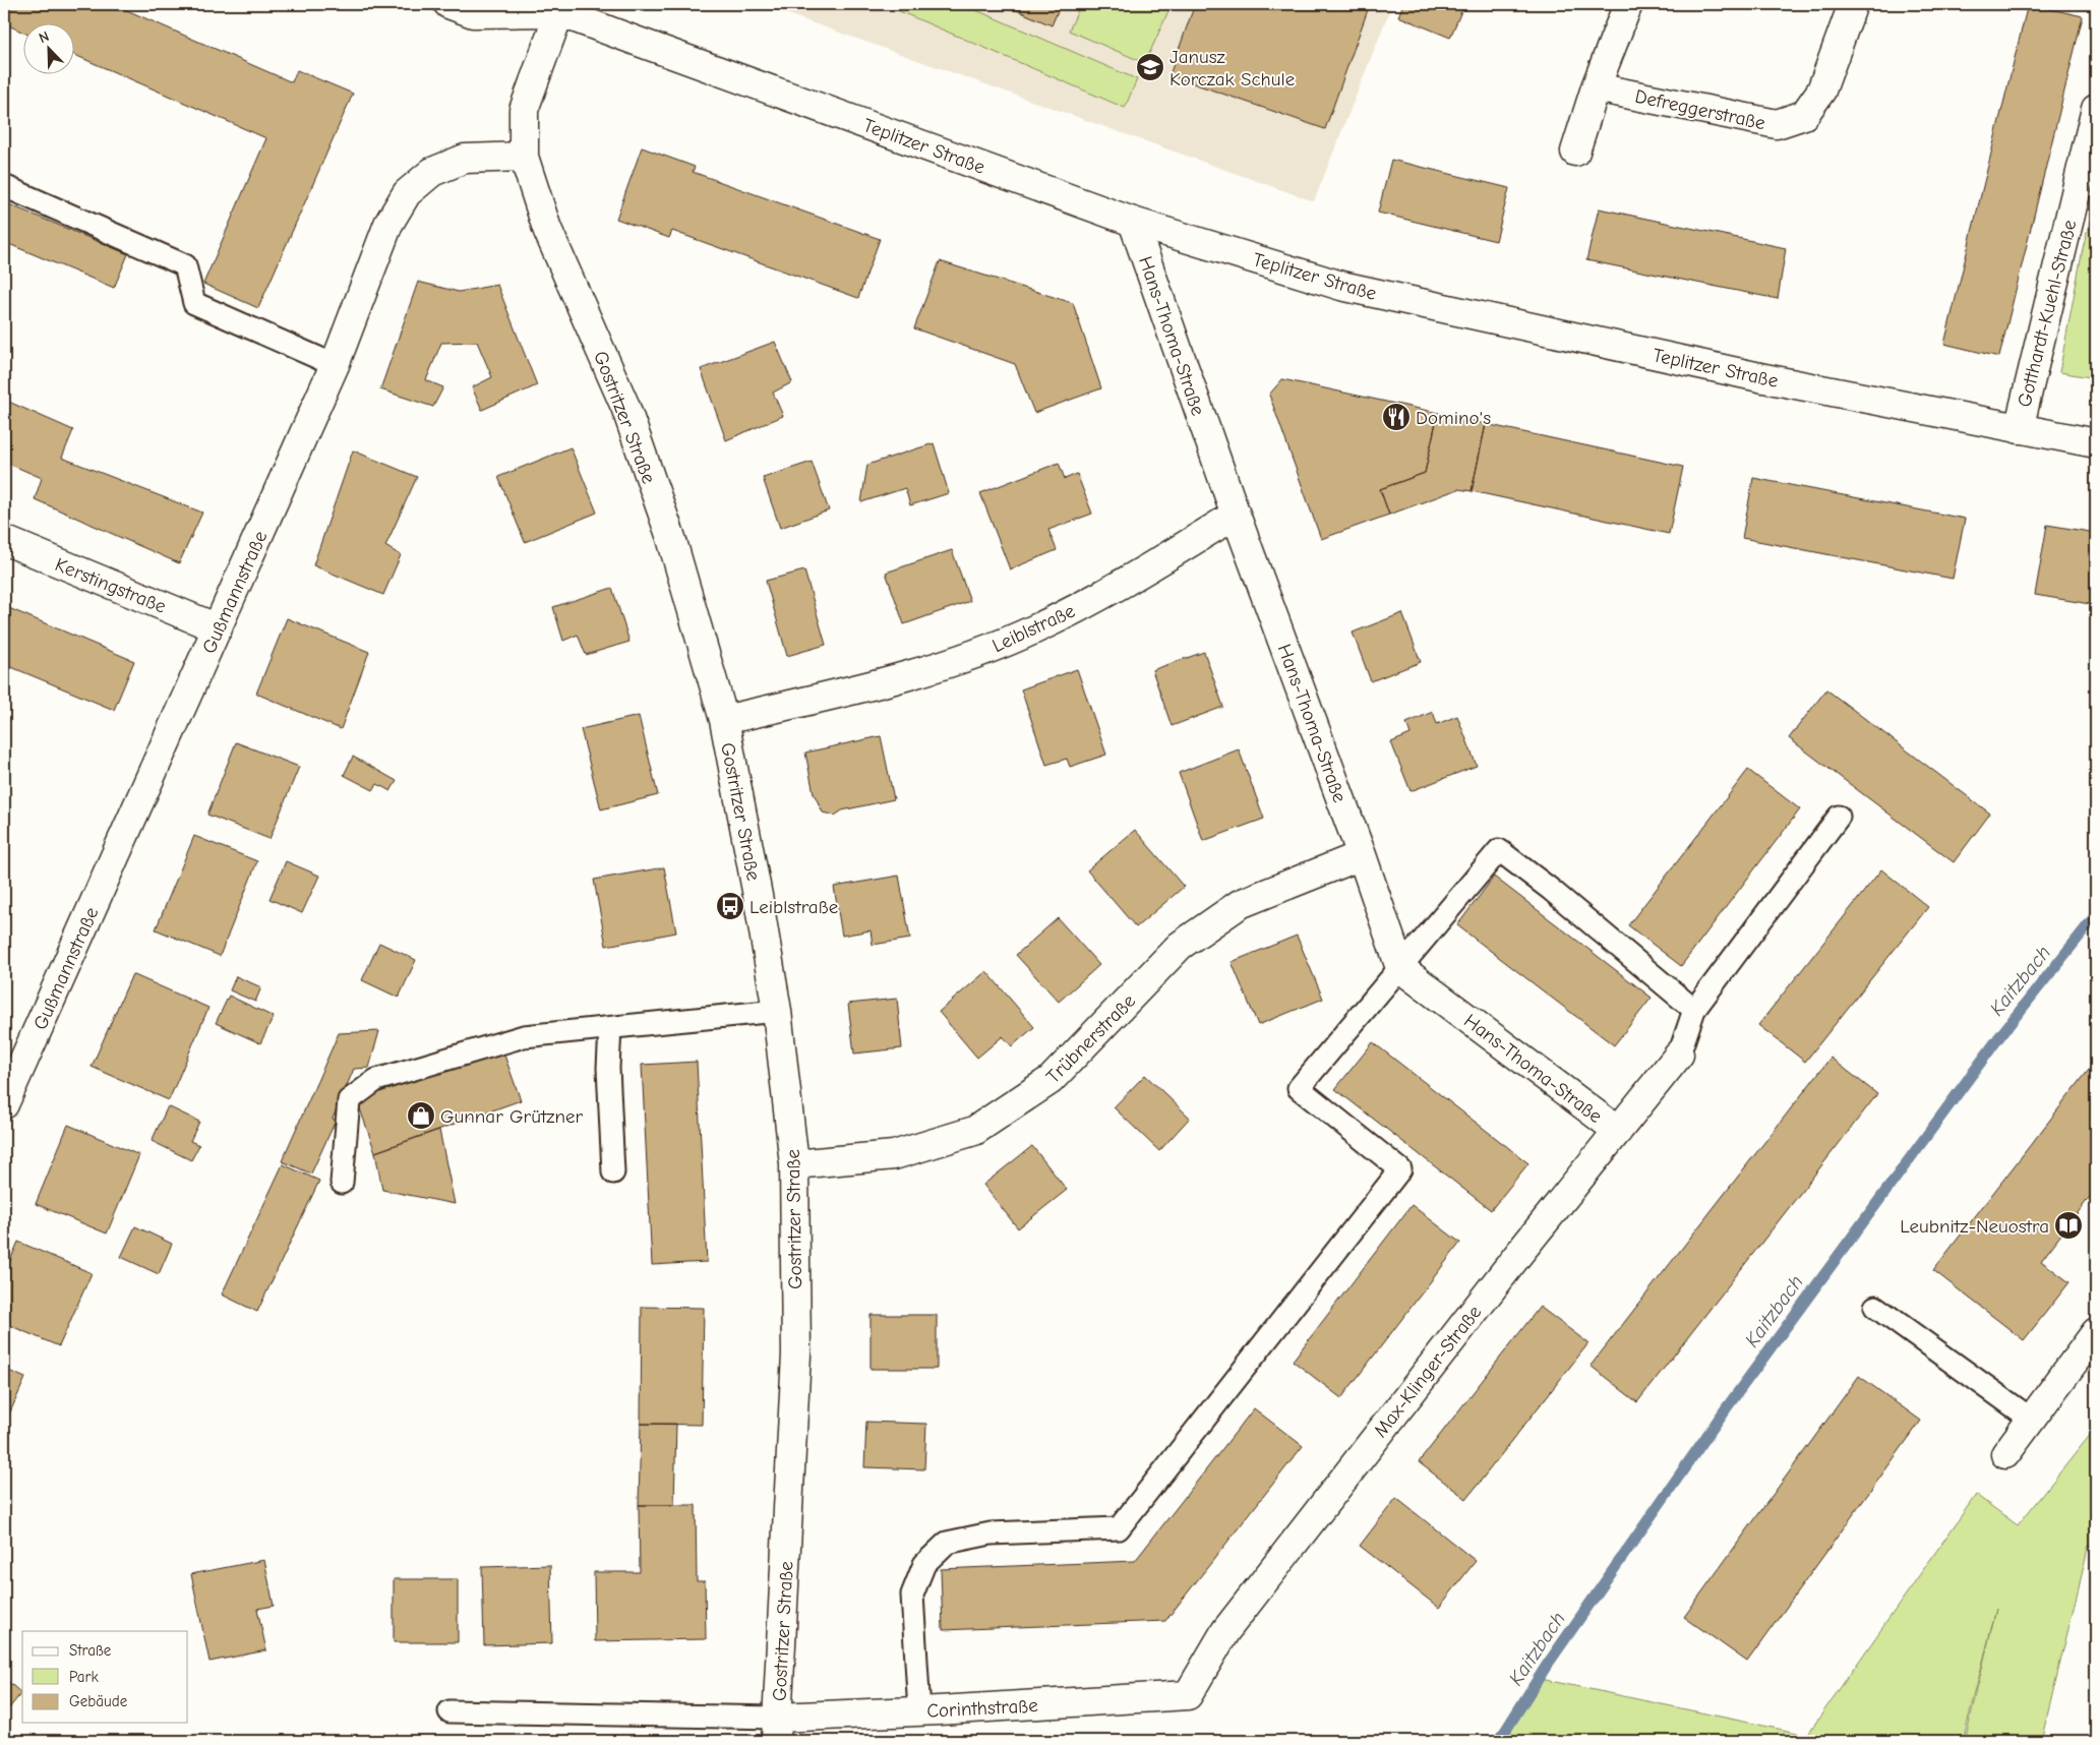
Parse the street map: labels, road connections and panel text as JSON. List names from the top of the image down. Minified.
{"streets":{"street":["Defreggerstraße","Teplitzer Straße","Gotthardt-Kuehl-Straße","Hans-Thoma-Straße","Gostritzer Straße","Kerstingstraße","Gußmannstraße","Leiblstraße","Trübnerstraße","Max-Klinger-Straße","Corinthstraße"]},"crossings":[["Teplitzer Straße","Gotthardt-Kuehl-Straße"],["Teplitzer Straße","Hans-Thoma-Straße"],["Teplitzer Straße","Gostritzer Straße"],["Hans-Thoma-Straße","Leiblstraße"],["Hans-Thoma-Straße","Trübnerstraße"],["Hans-Thoma-Straße","Max-Klinger-Straße"],["Gostritzer Straße","Gußmannstraße"],["Gostritzer Straße","Leiblstraße"],["Gostritzer Straße","Trübnerstraße"],["Gostritzer Straße","Corinthstraße"],["Kerstingstraße","Gußmannstraße"],["Max-Klinger-Straße","Corinthstraße"]],"water":["Kaitzbach"],"places":{"school or university":["Janusz Korczak Schule"],"restaurant":["Domino's"],"bus stop":["Leiblstraße"],"shop":["Gunnar Grützner"],"library":["Leubnitz-Neuostra"]},"legend":["Straße","Park","Gebäude"],"north":"top left"}
